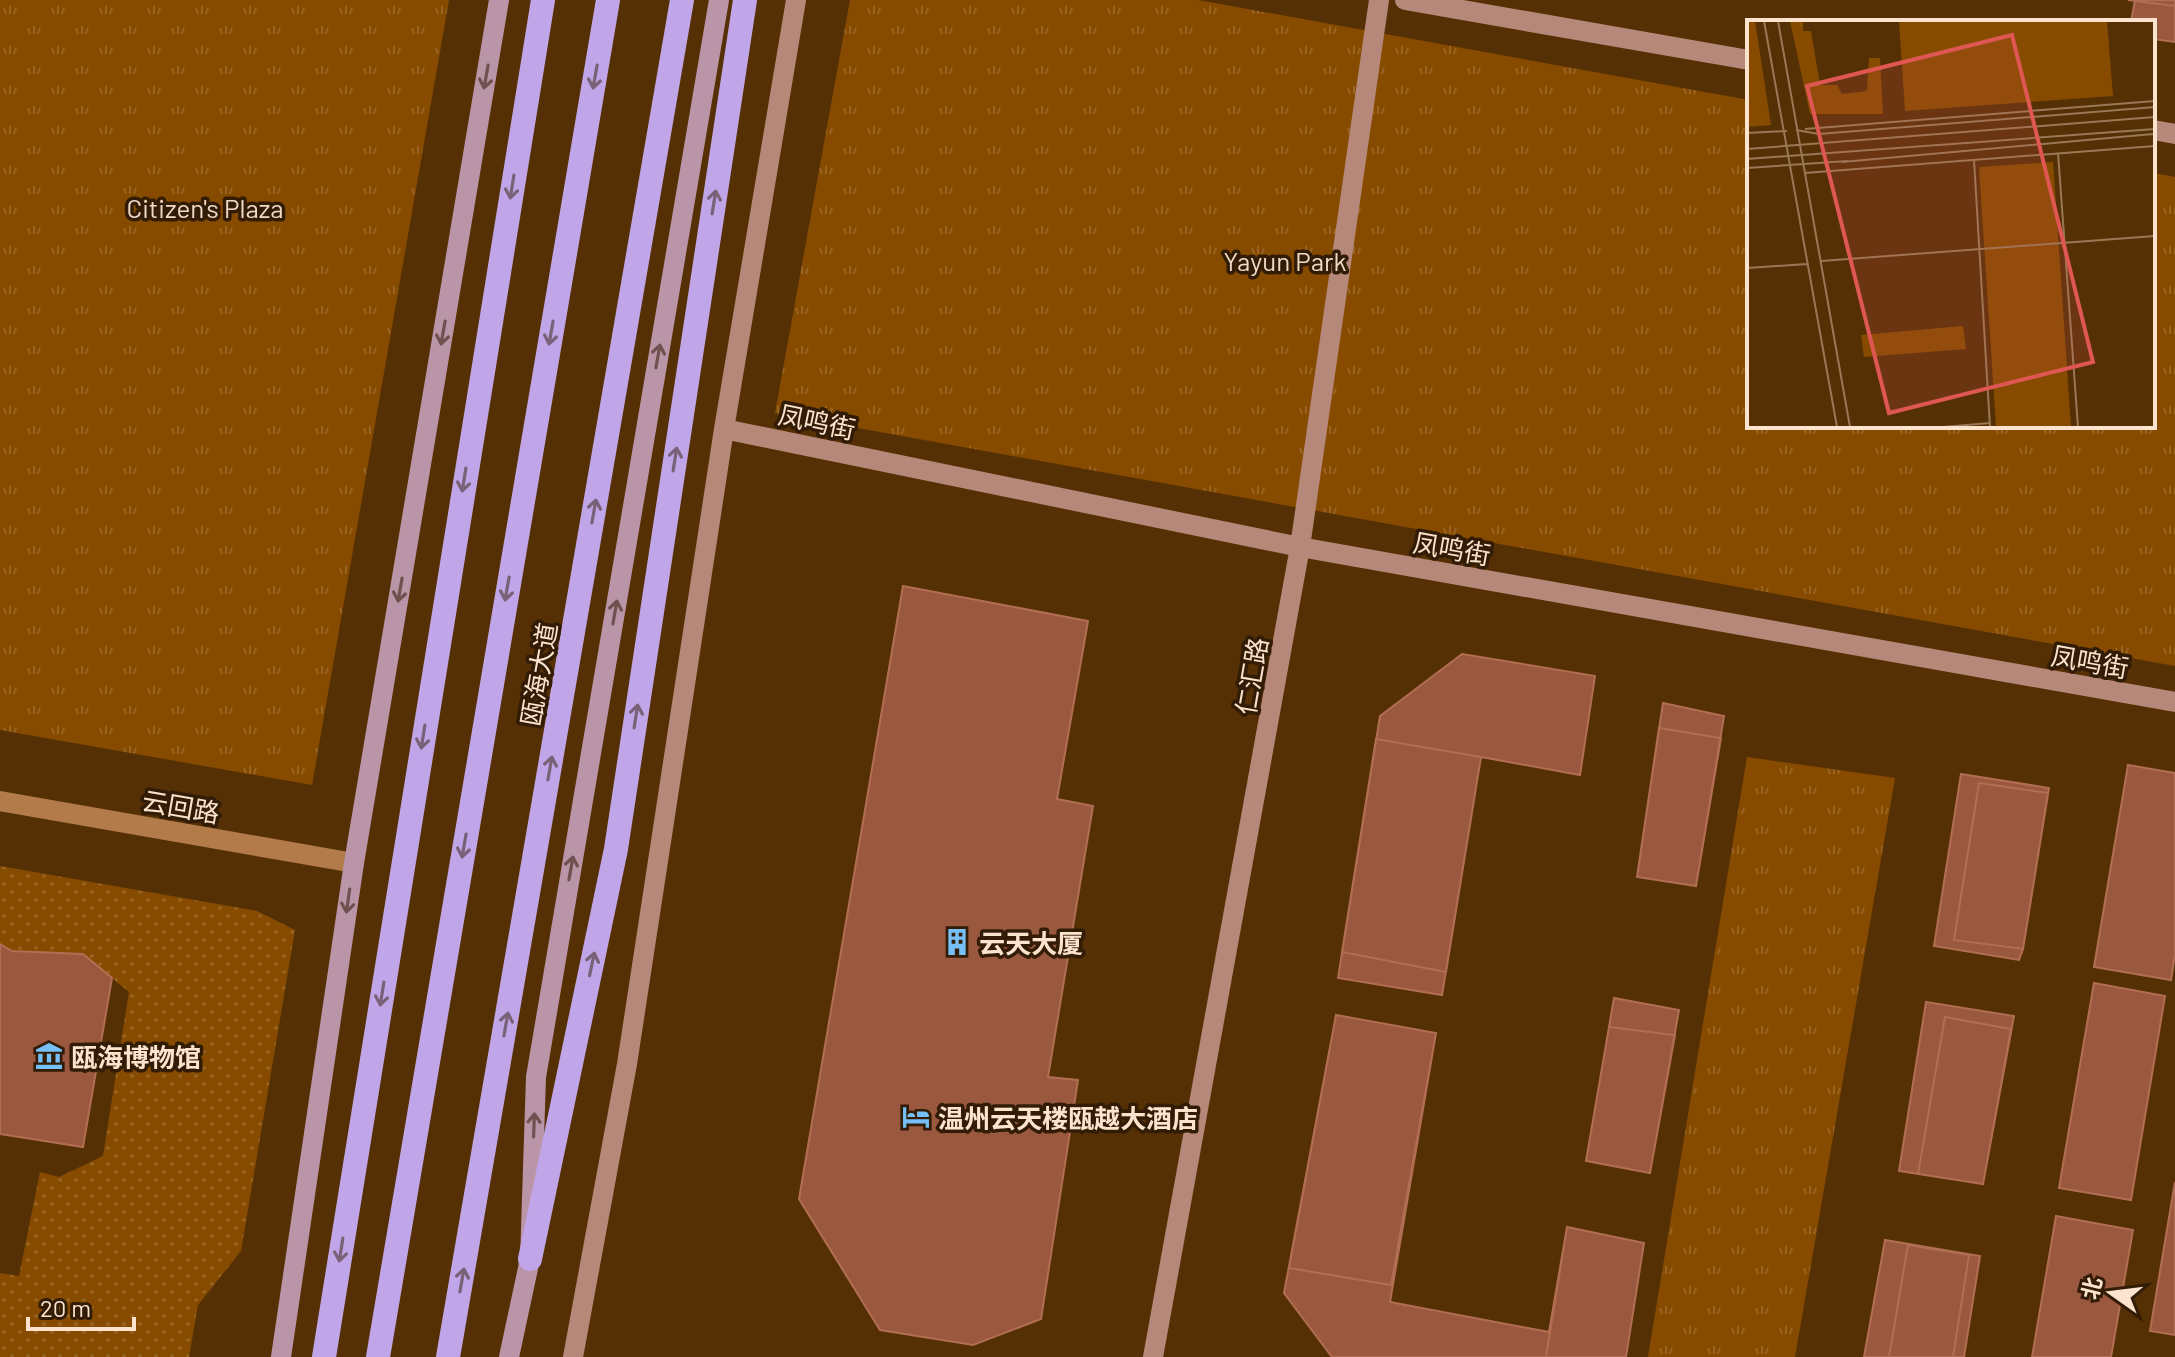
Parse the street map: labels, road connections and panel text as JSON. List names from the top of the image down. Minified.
{"streets":{"highway":["瓯海大道"],"street":["凤鸣街","仁汇路","云回路"]},"crossings":[["凤鸣街","仁汇路"]],"parks":["Citizen's Plaza","Yayun Park"],"places":{"building":["云天大厦"],"museum":["瓯海博物馆"],"hotel":["温州云天楼瓯越大酒店"]},"scale_bar":"20 m","north":"left"}
